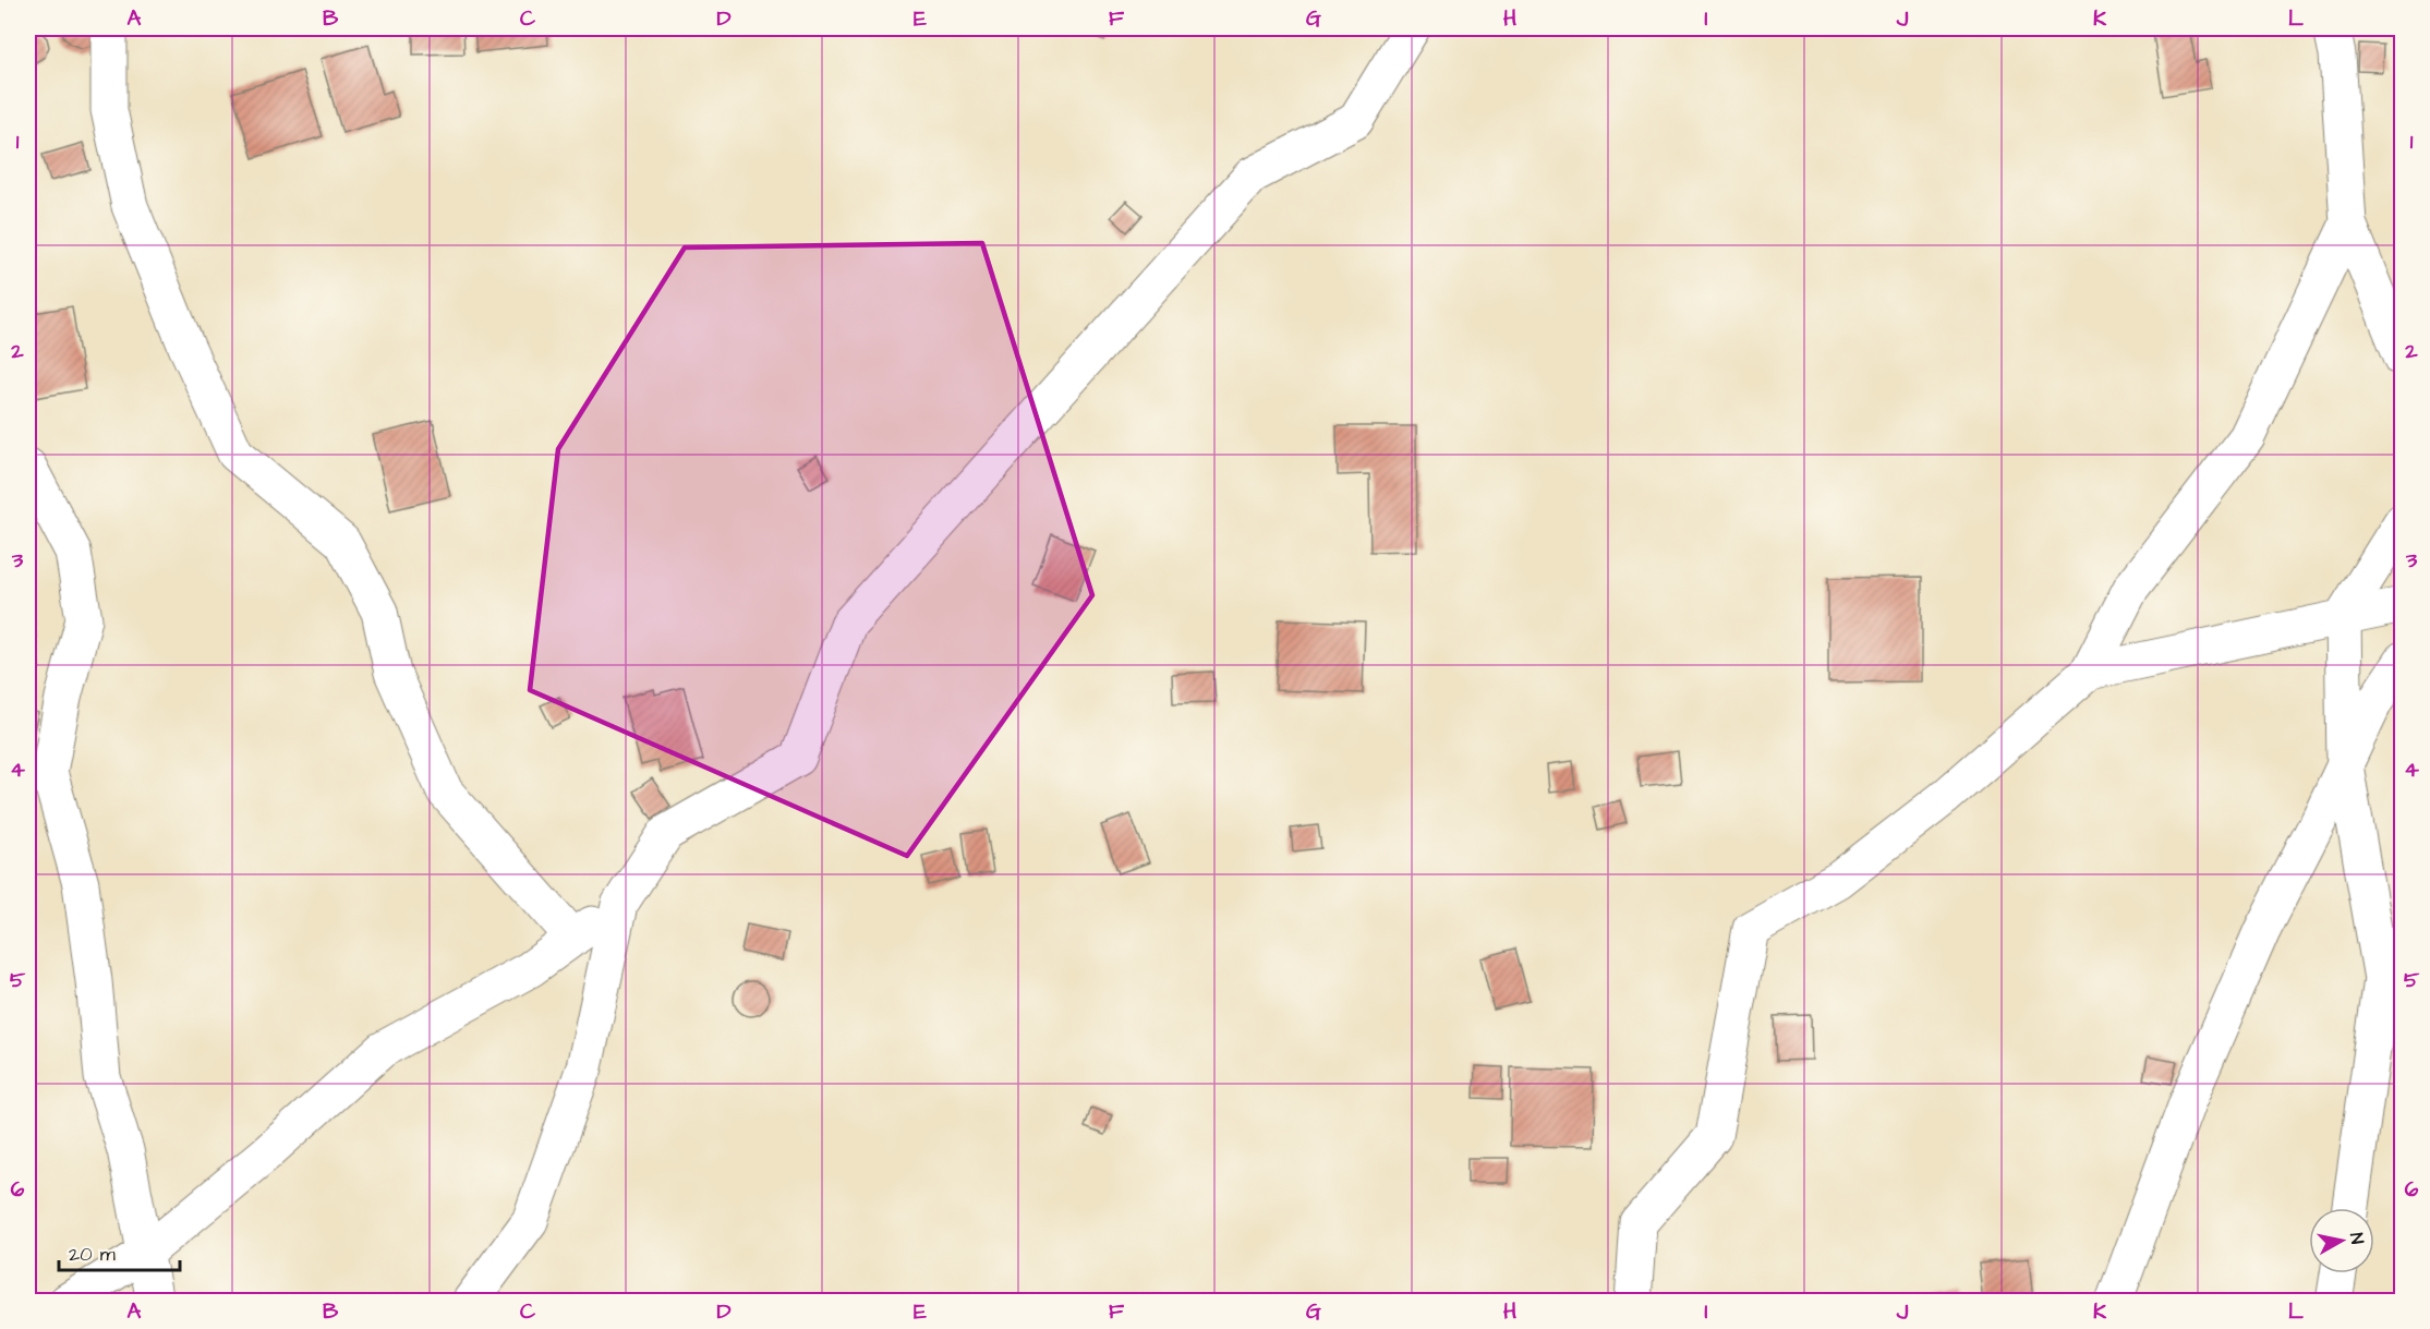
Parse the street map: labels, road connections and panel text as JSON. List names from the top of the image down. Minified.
{"scale_bar":"20 m","north":"right","grid":{"columns":["A","B","C","D","E","F","G","H","I","J","K","L"],"rows":["1","2","3","4","5","6"]}}
